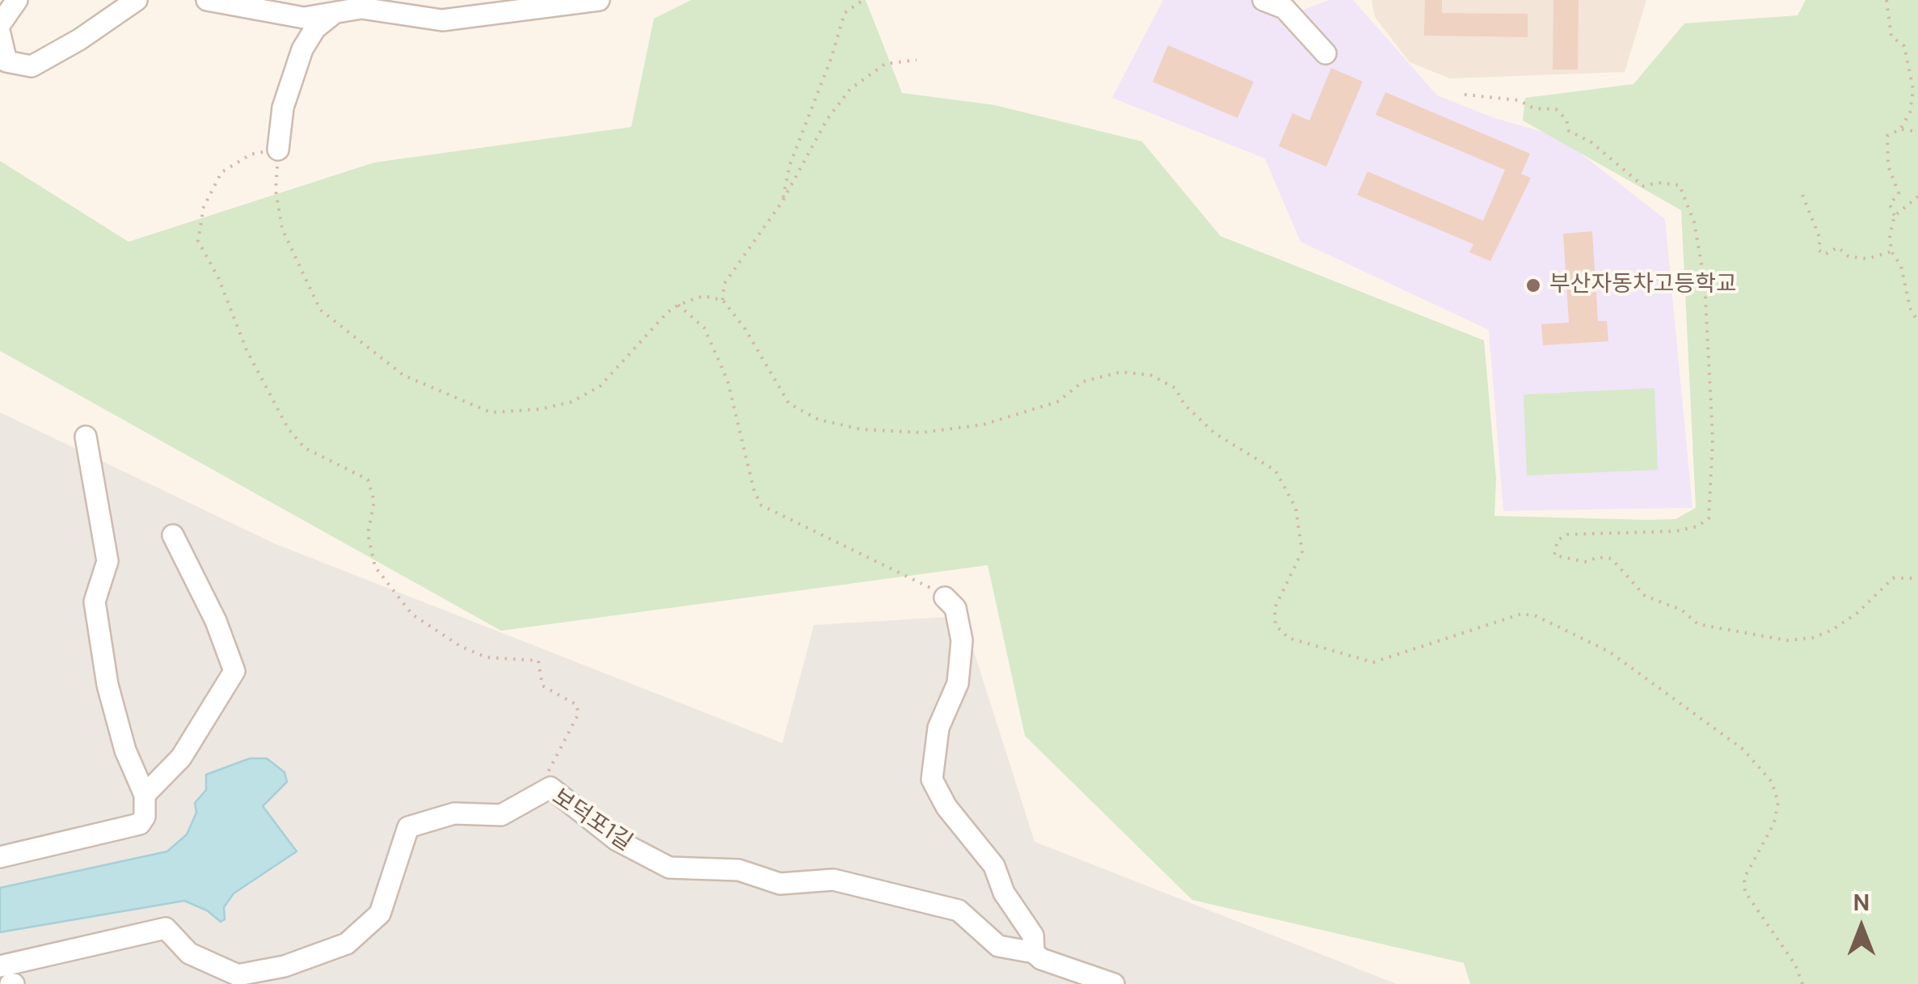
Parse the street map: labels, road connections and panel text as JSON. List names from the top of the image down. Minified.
{"streets":{"street":["보덕포1길"]},"places":["부산자동차고등학교"],"north":"top"}
